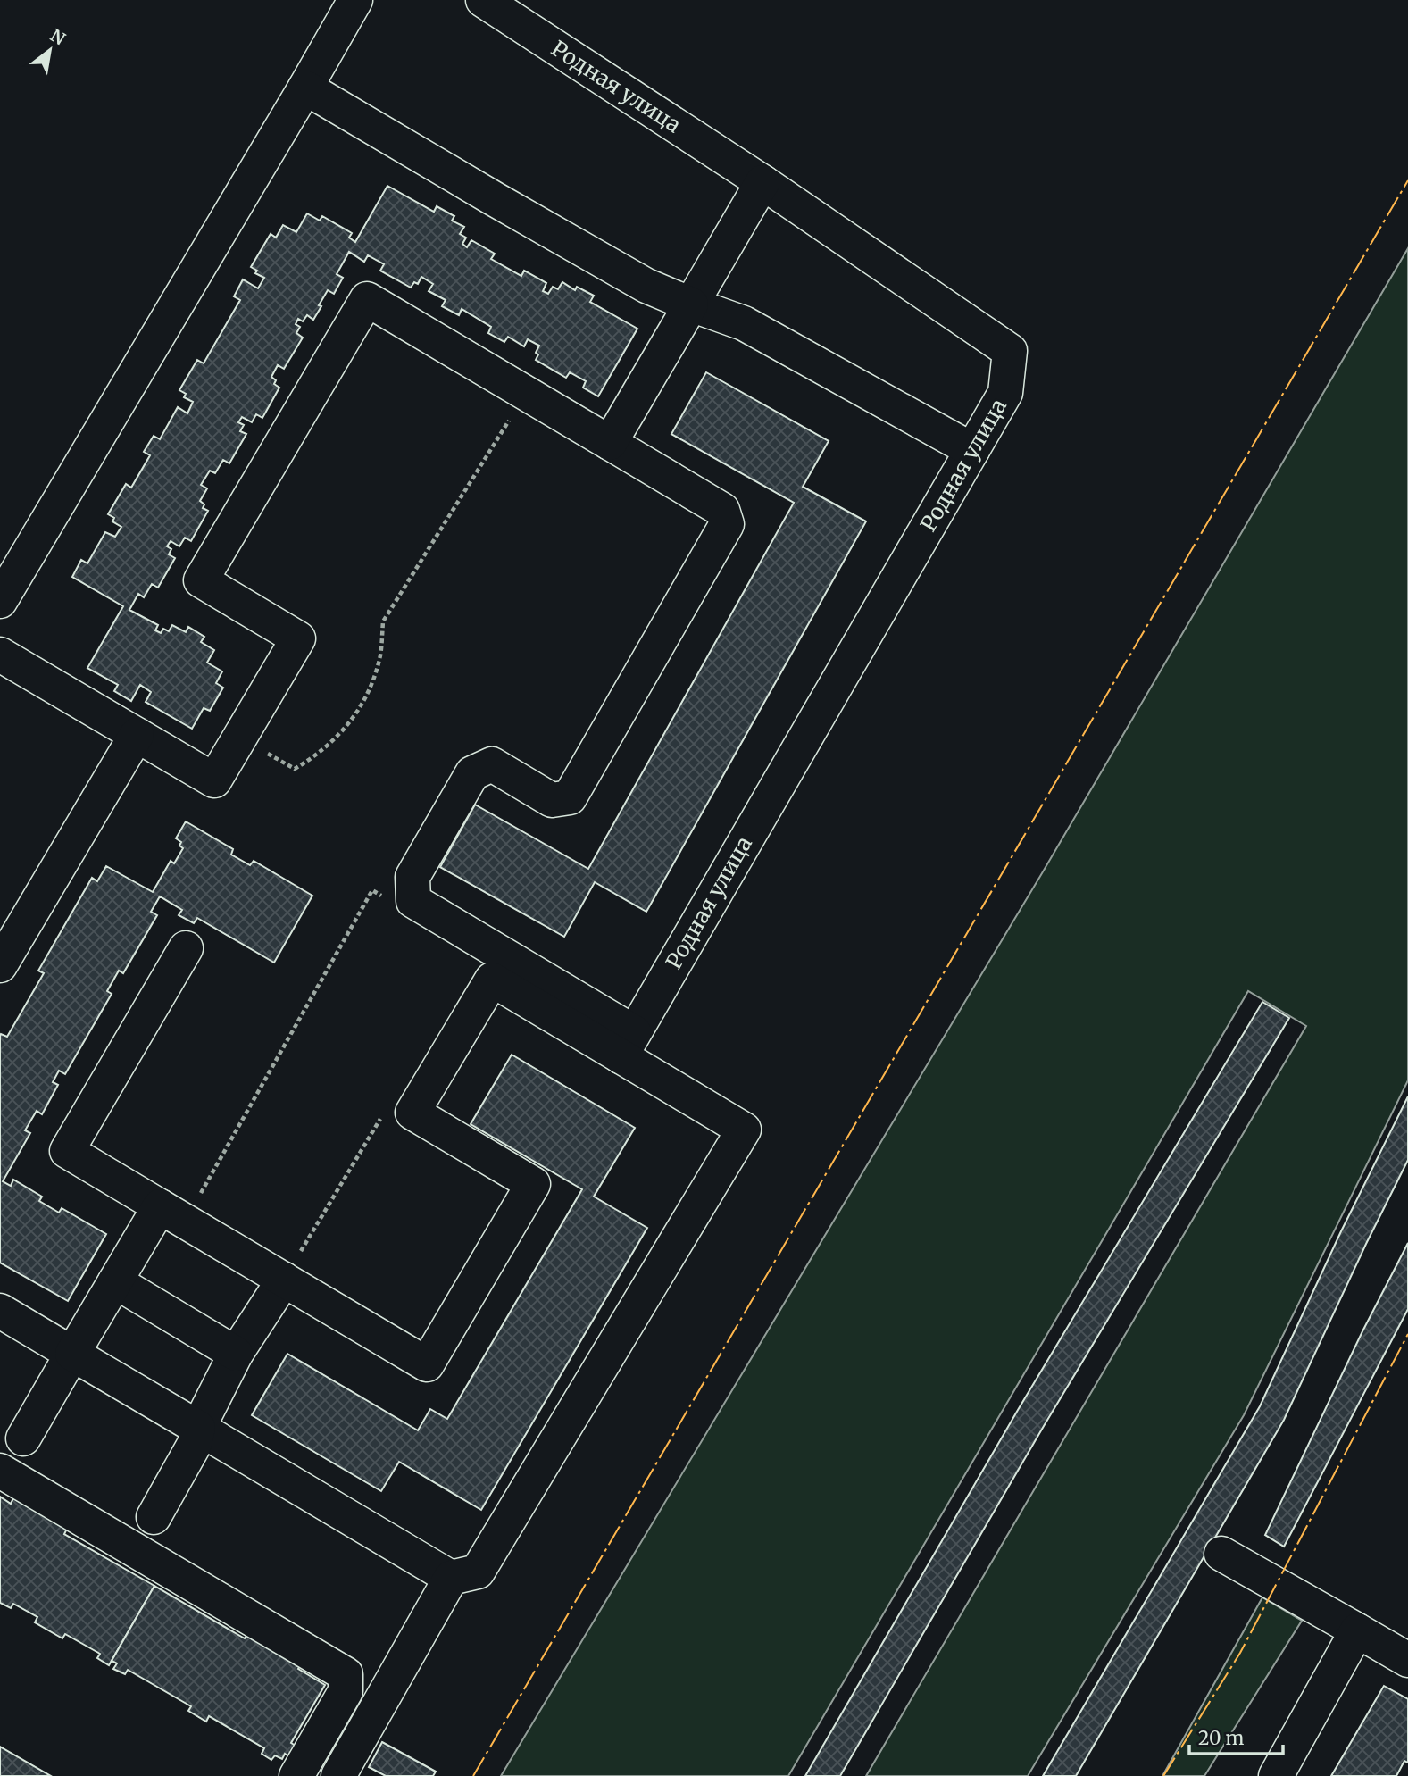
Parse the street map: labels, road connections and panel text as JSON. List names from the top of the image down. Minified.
{"streets":{"street":["Родная улица"]},"scale_bar":"20 m","north":"top right"}
